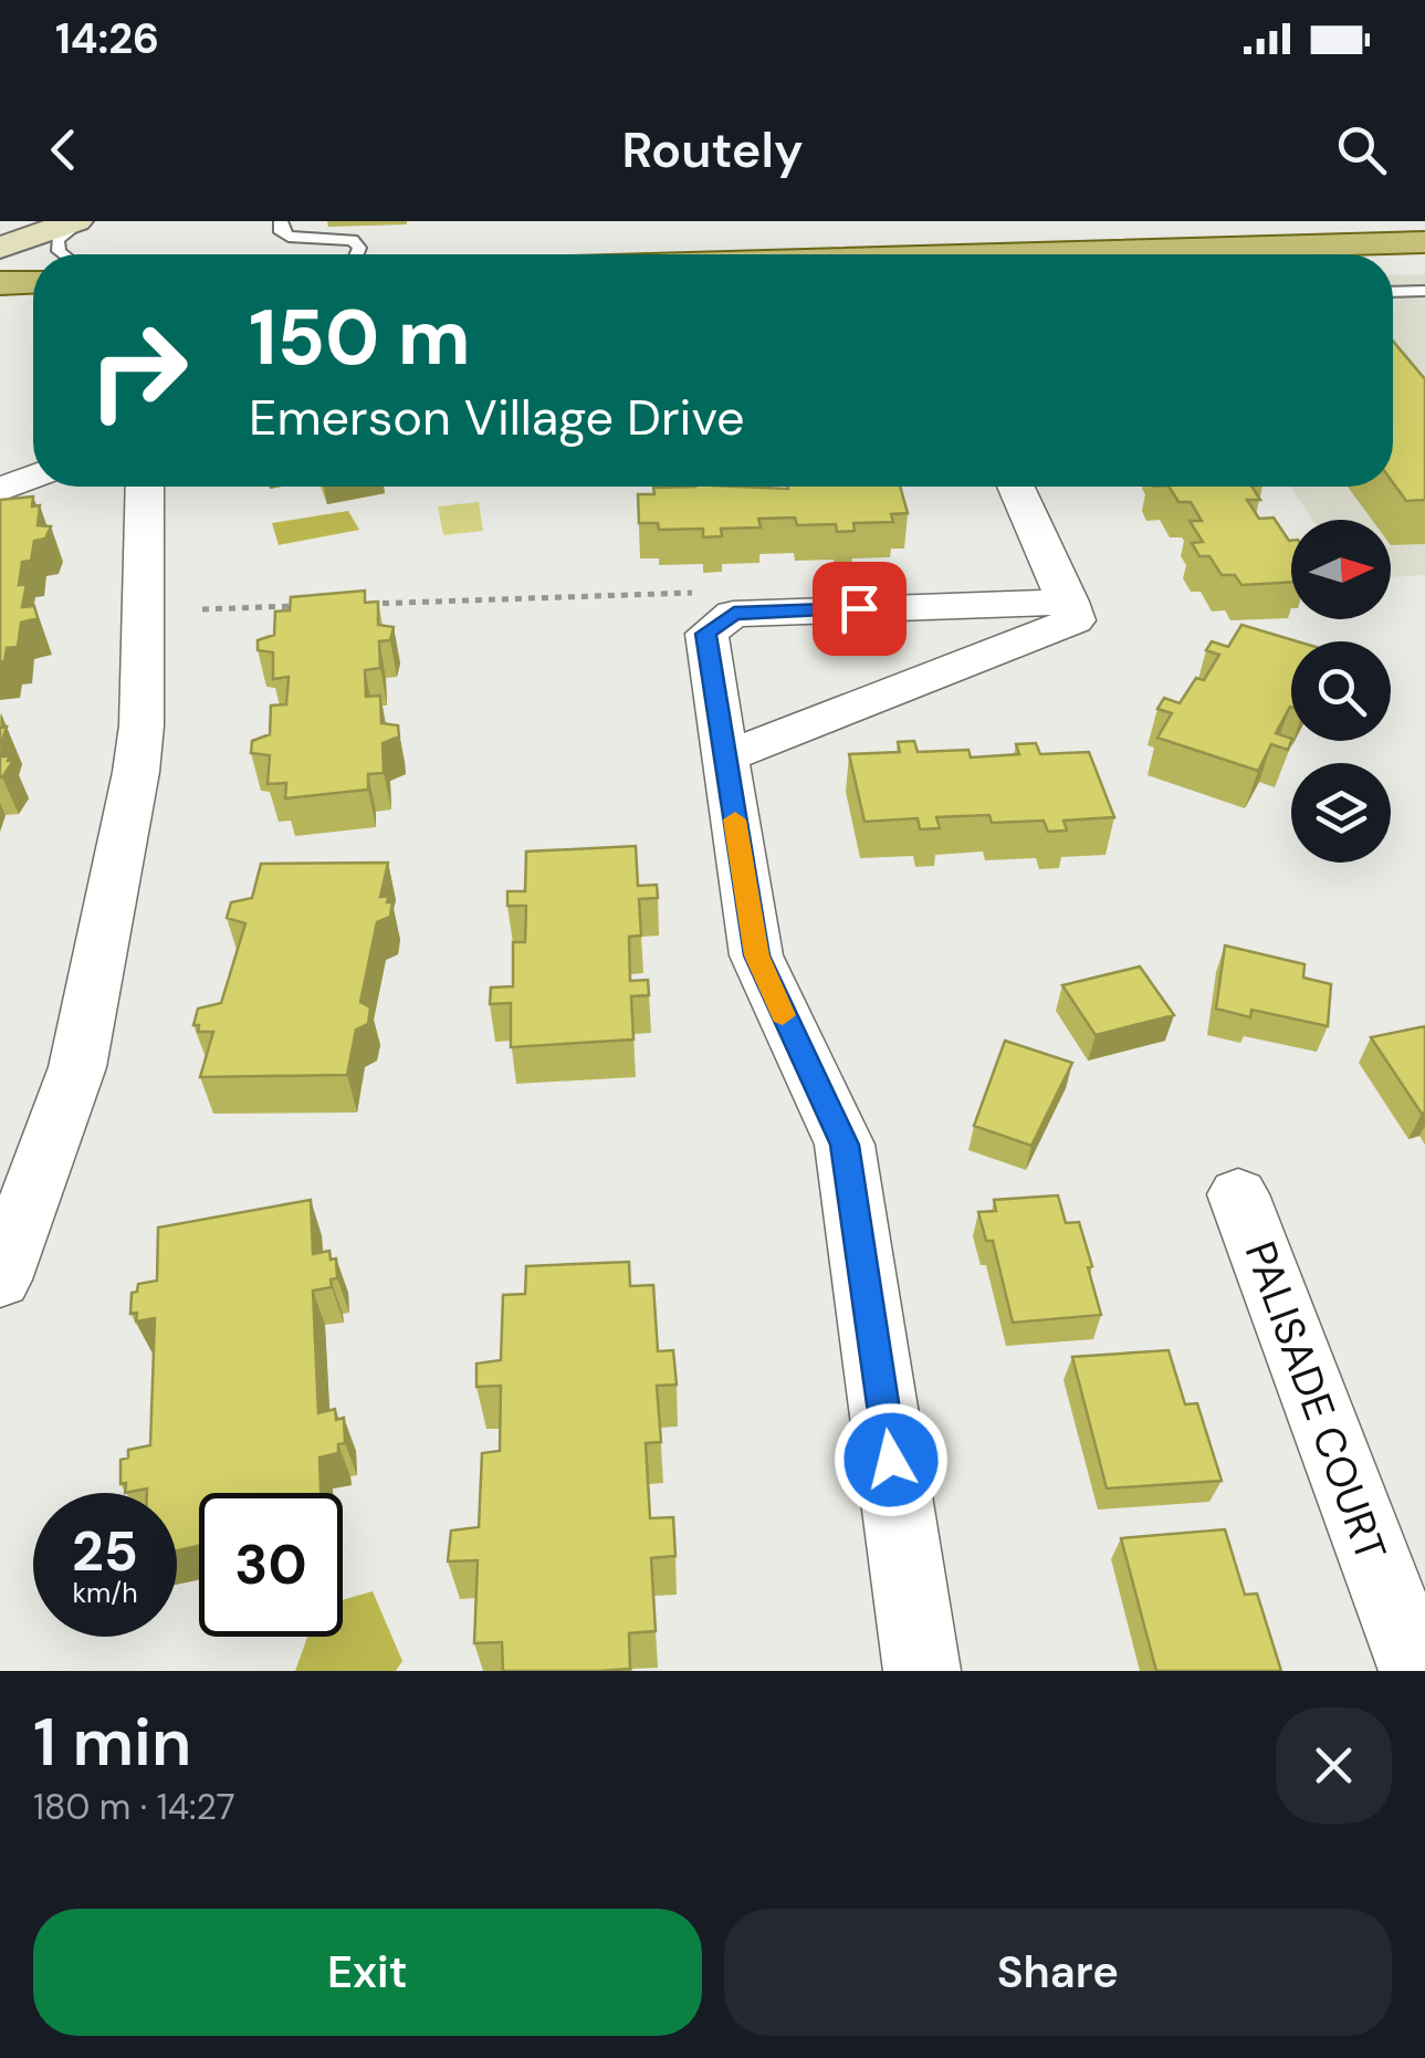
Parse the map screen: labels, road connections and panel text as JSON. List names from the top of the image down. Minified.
{"streets":{"street":["PALISADE COURT"]},"north":"right","page":{"status":"14:26","header":"Routely","turn":["150 m","Emerson Village Drive"],"speed":"25 km/h","limit":"30","heading":["1 min","180 m · 14:27"],"buttons":["Exit","Share"]}}
